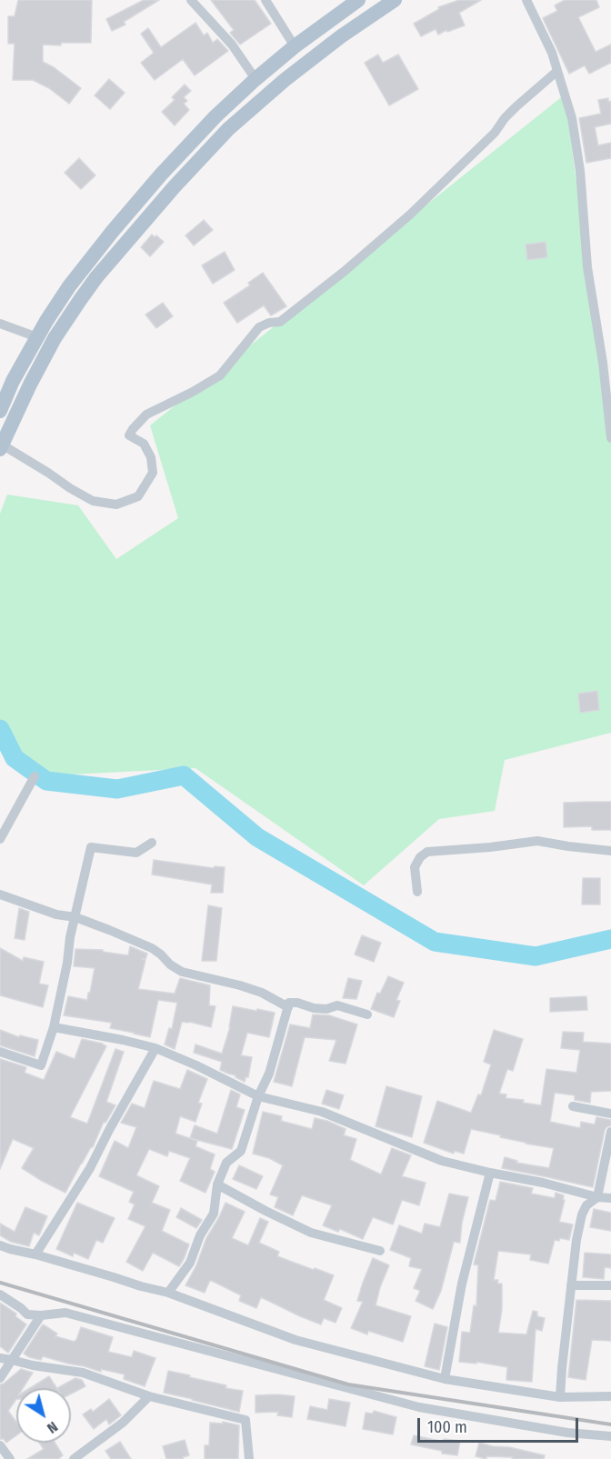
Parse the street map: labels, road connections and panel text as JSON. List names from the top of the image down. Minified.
{"scale_bar":"100 m","north":"bottom right"}
